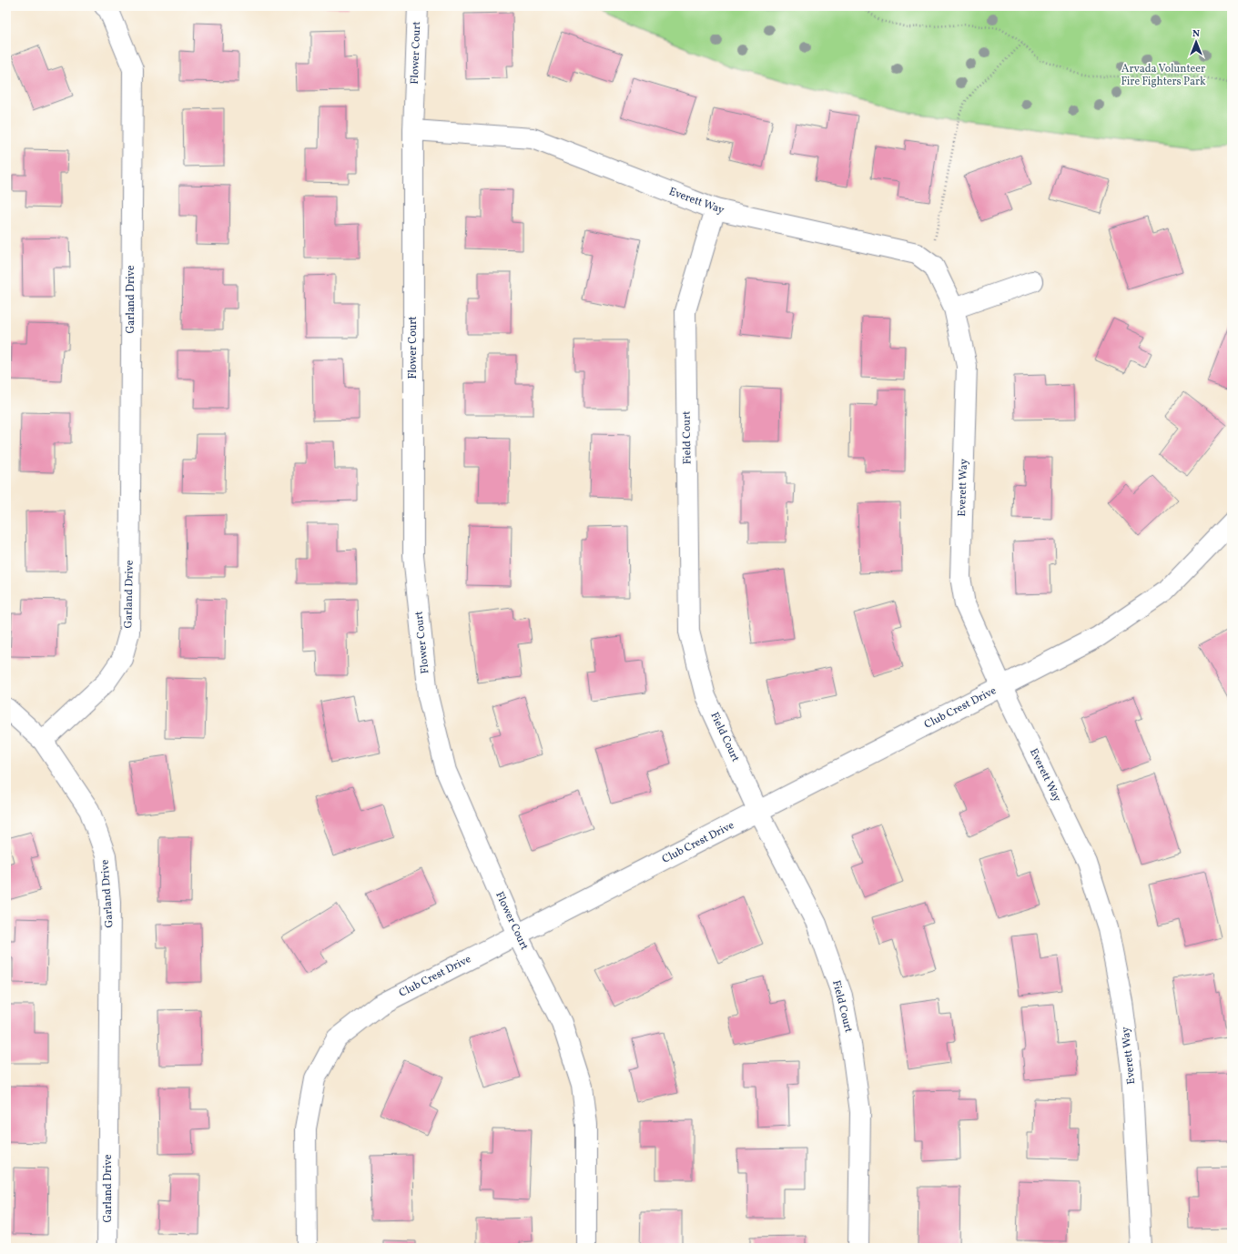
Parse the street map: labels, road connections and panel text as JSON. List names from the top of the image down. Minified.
{"streets":{"street":["Flower Court","Everett Way","Garland Drive","Field Court","Club Crest Drive"]},"crossings":[["Flower Court","Everett Way"],["Flower Court","Club Crest Drive"],["Everett Way","Field Court"],["Everett Way","Club Crest Drive"],["Field Court","Club Crest Drive"]],"parks":["Arvada Volunteer Fire Fighters Park"],"north":"top"}
